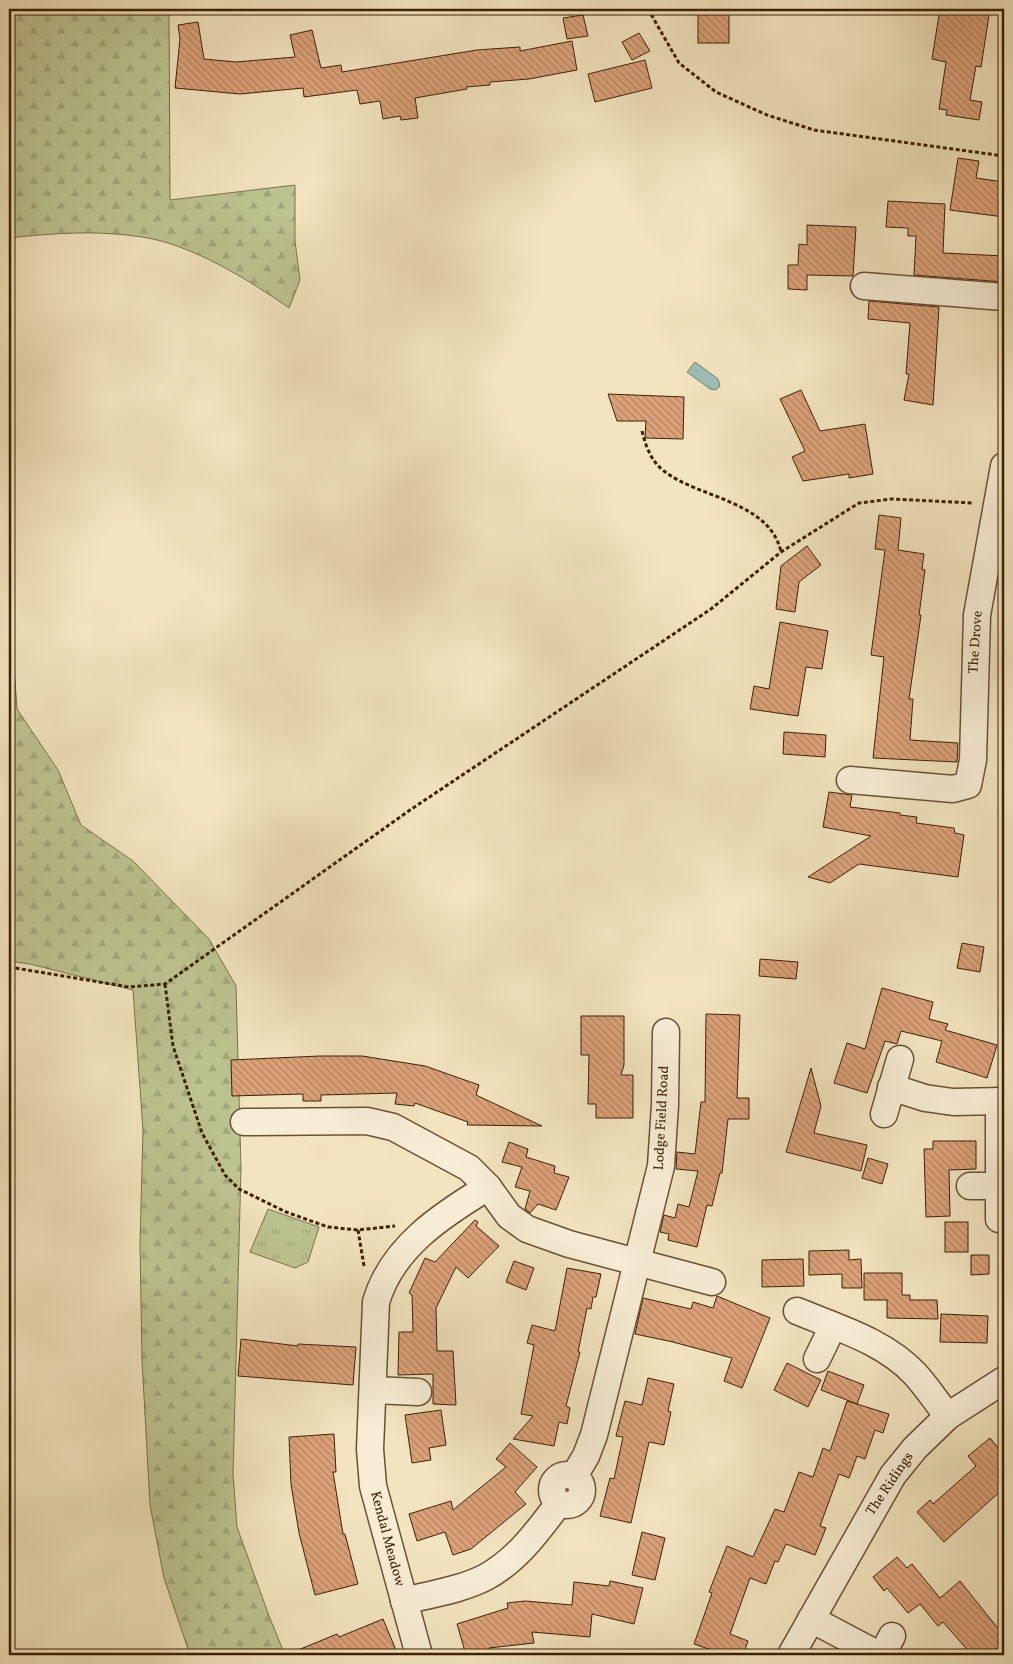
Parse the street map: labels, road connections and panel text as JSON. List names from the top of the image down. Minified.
{"streets":{"street":["The Drove","Lodge Field Road","The Ridings","Kendal Meadow"]},"crossings":[["Lodge Field Road","Kendal Meadow"]]}
